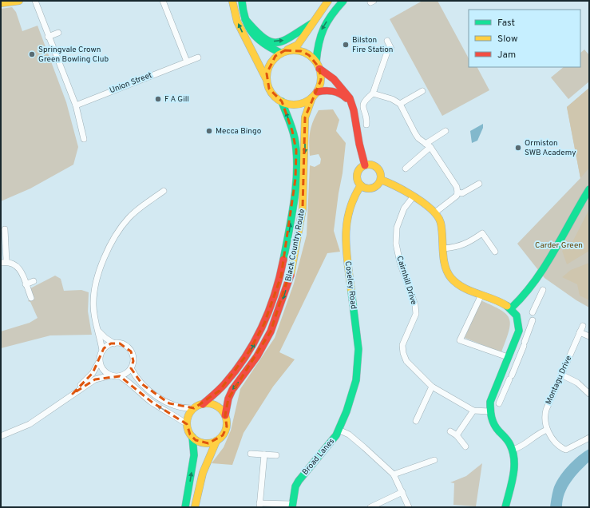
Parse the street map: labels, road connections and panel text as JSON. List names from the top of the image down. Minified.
{"streets":{"main road":["Black Country Route","Coseley Road","Broad Lanes"],"street":["Union Street","Cairnhill Drive","Montagu Drive"]},"crossings":[["Coseley Road","Broad Lanes"]],"parks":["Carder Green"],"places":["Bilston Fire Station","Springvale Crown Green Bowling Club","F A Gill","Mecca Bingo","Ormiston SWB Academy"],"legend":["Fast","Slow","Jam"]}
